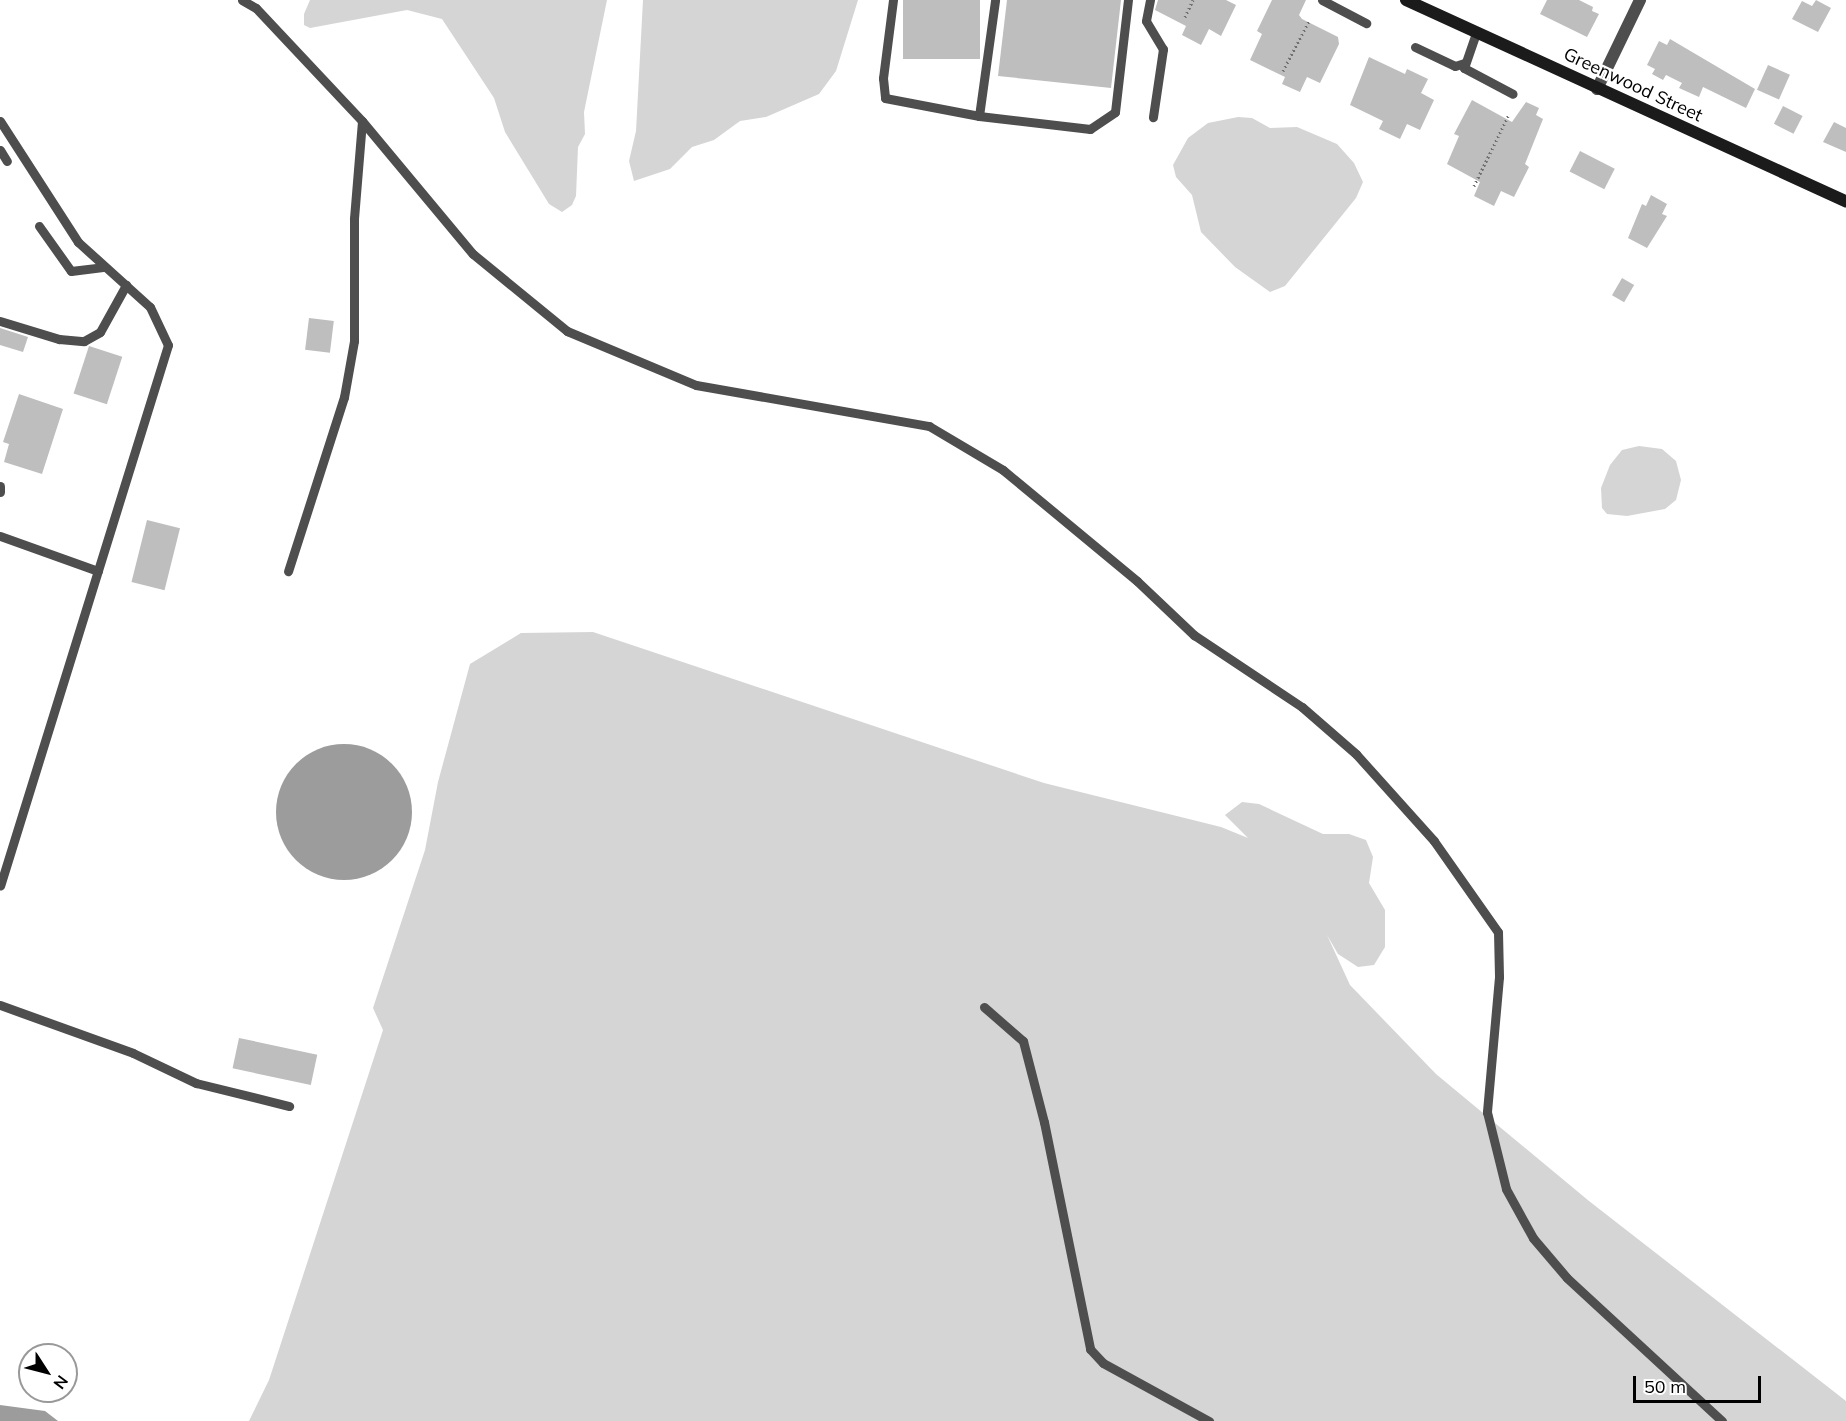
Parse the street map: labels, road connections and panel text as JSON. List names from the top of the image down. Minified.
{"streets":{"main road":["Greenwood Street"]},"scale_bar":"50 m","north":"bottom right"}
